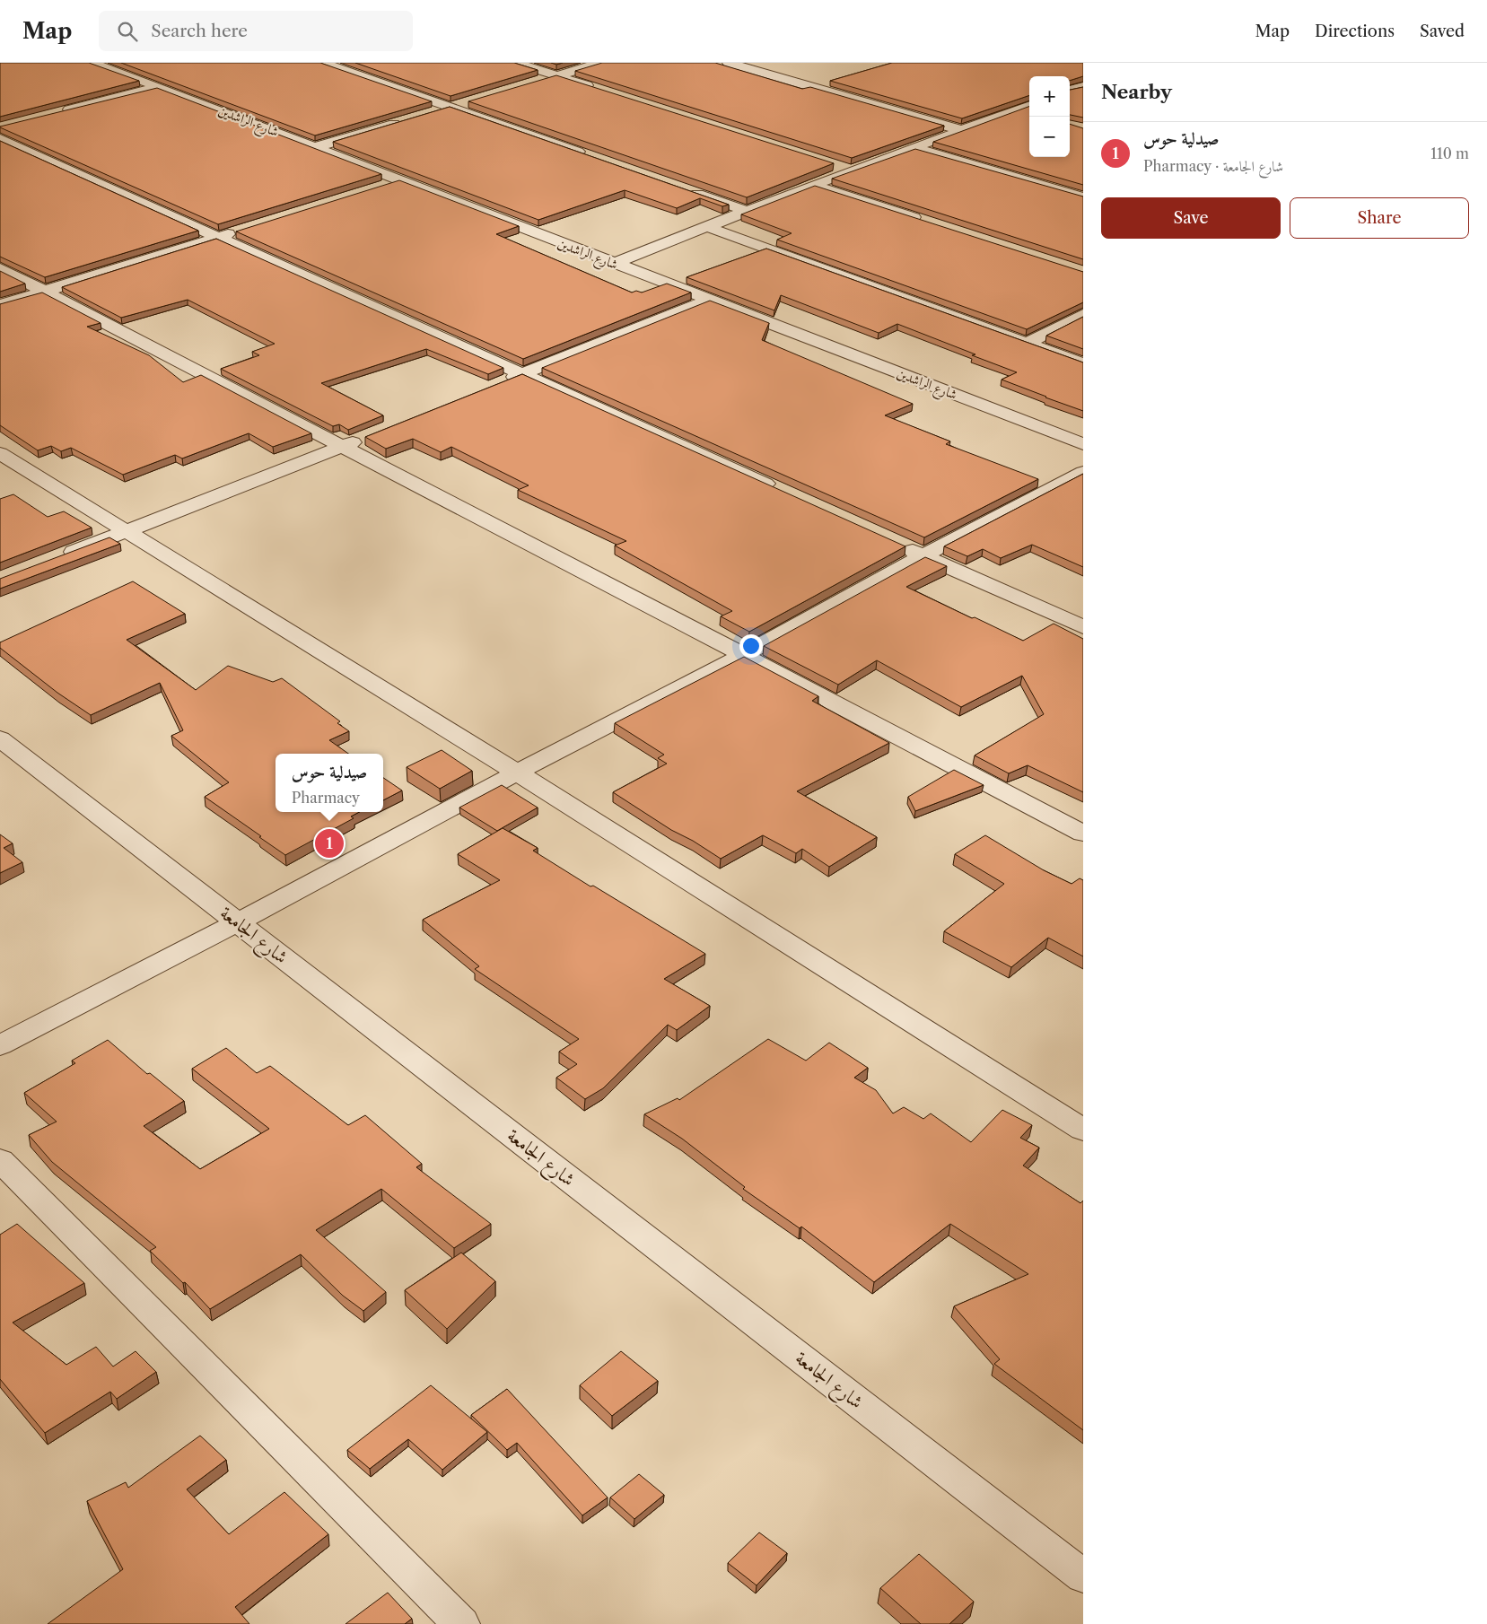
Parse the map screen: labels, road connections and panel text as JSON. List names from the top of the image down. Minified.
{"streets":{"street":["شارع الراشدين","شارع الجامعة"]},"page":{"header":"Map","search":"Search here","nav":["Map","Directions","Saved"],"heading":"Nearby","map_buttons":["+","−"],"list":[{"mark":"1","name":"صيدلية حوس","note":"Pharmacy · شارع الجامعة","value":"110 m"}],"buttons":["Save","Share"],"popup":["صيدلية حوس","Pharmacy"],"pins":"1"}}
